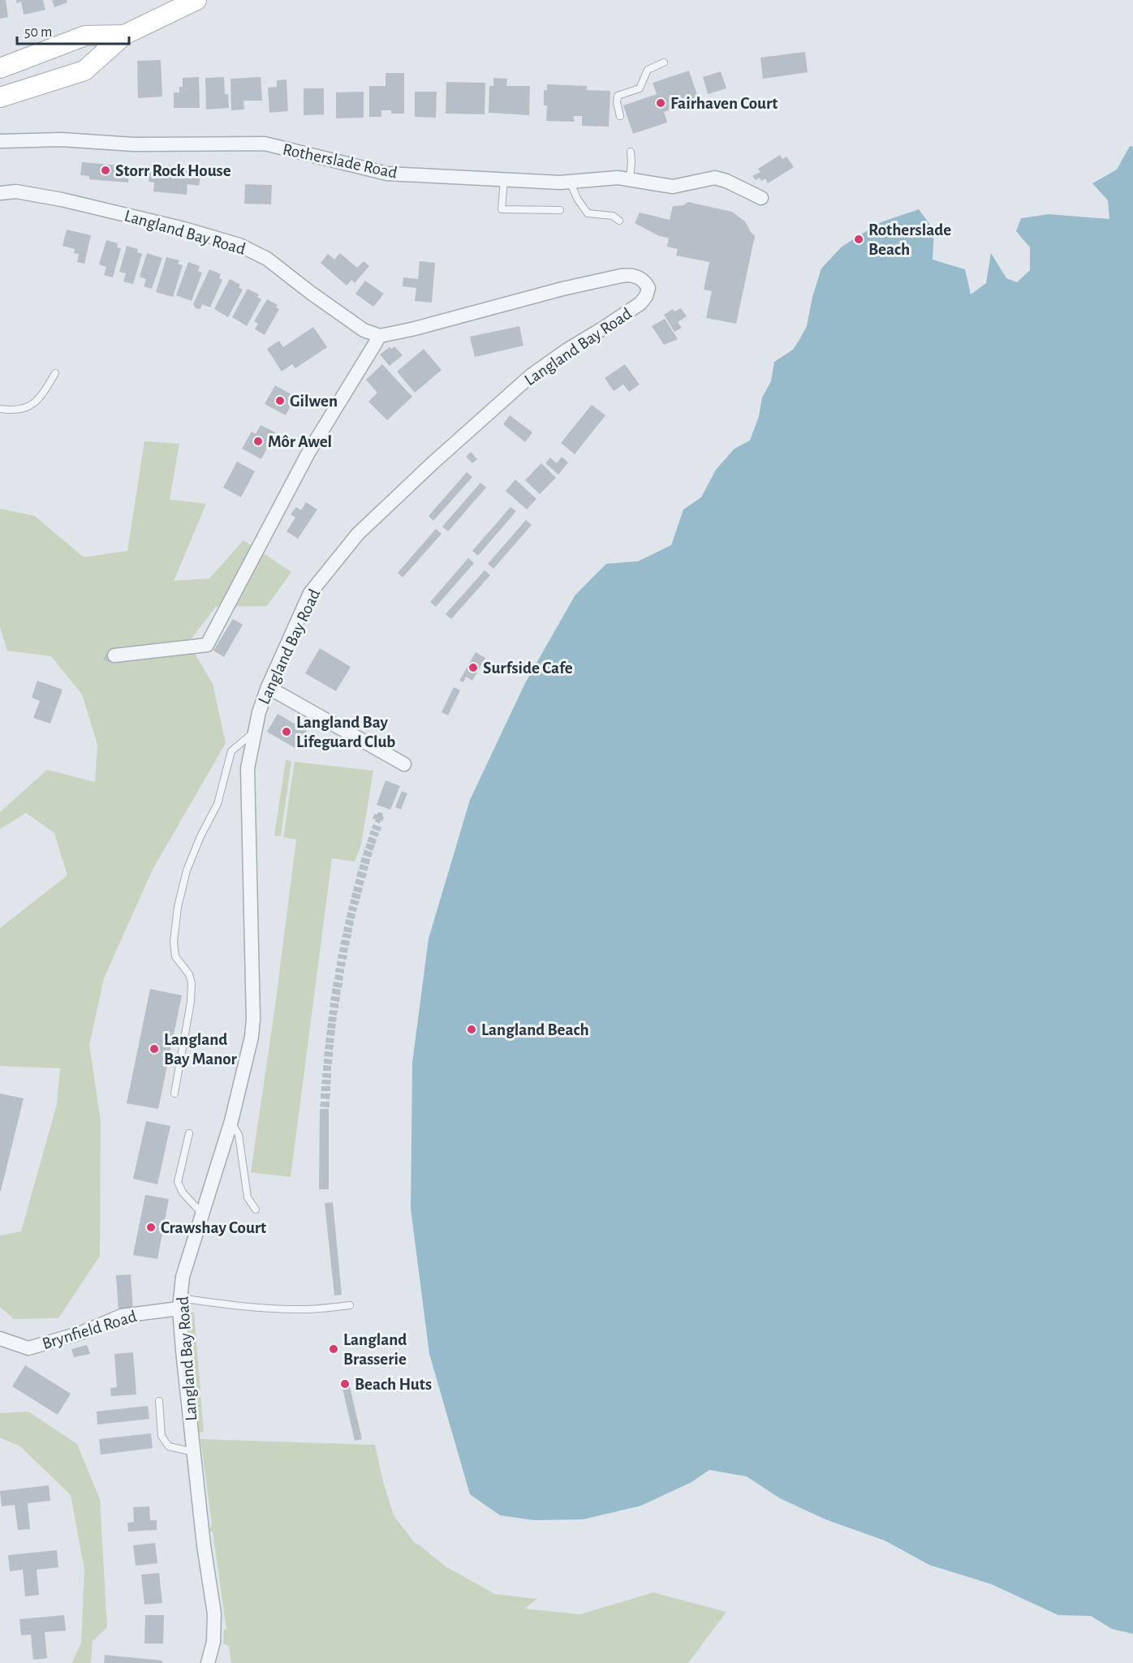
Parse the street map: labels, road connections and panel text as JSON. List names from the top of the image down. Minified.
{"streets":{"street":["Rotherslade Road","Langland Bay Road","Brynfield Road"]},"crossings":[["Langland Bay Road","Brynfield Road"]],"places":["Fairhaven Court","Storr Rock House","Rotherslade Beach","Gilwen","Môr Awel","Surfside Cafe","Langland Bay Lifeguard Club","Langland Beach","Langland Bay Manor","Crawshay Court","Langland Brasserie","Beach Huts"],"scale_bar":"50 m"}
